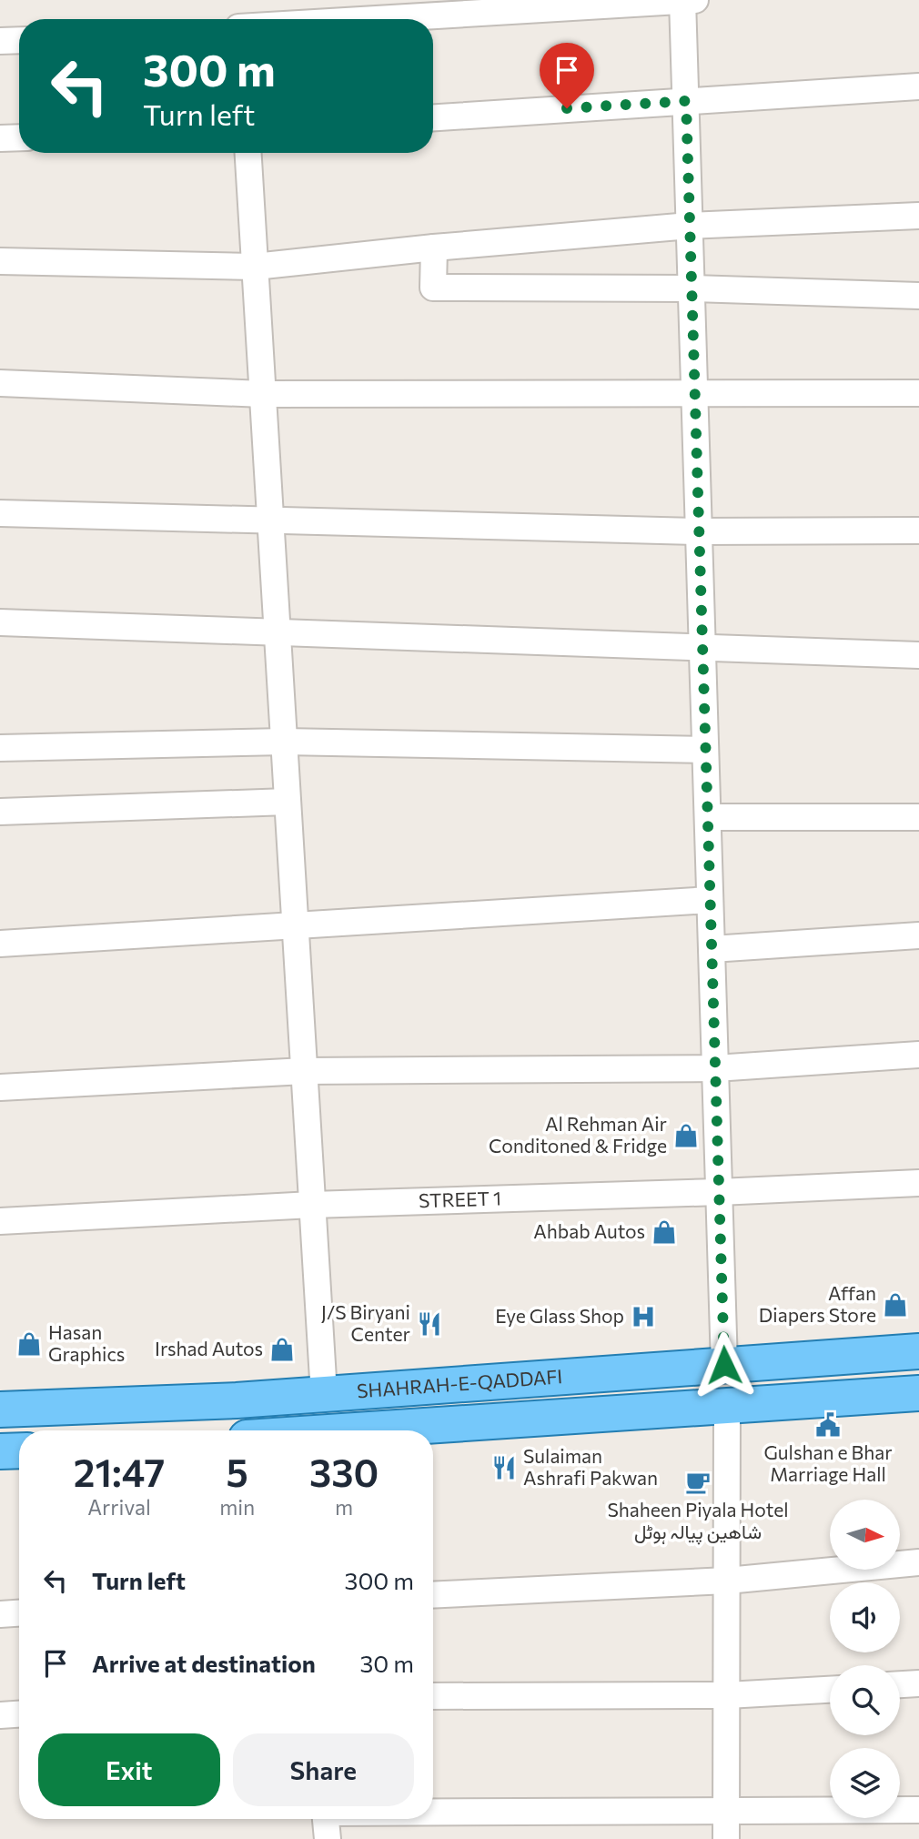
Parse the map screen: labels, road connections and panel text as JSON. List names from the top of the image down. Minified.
{"streets":{"main road":["SHAHRAH-E-QADDAFI"],"street":["STREET 1"]},"places":{"shop":["Al Rehman Air Conditoned & Fridge","Ahbab Autos","Affan Diapers Store","Hasan Graphics","Irshad Autos"],"hospital":["Eye Glass Shop"],"restaurant":["J/S Biryani Center","Sulaiman Ashrafi Pakwan"],"public building":["Gulshan e Bhar Marriage Hall"],"cafe":["Shaheen Piyala Hotel شاھین پیالہ ہوٹل"]},"north":"right","page":{"turn":["300 m","Turn left"],"eta":["21:47","Arrival","5","min","330","m"],"list":[{"name":"Turn left","value":"300 m"},{"name":"Arrive at destination","value":"30 m"}],"buttons":["Exit","Share"]}}
